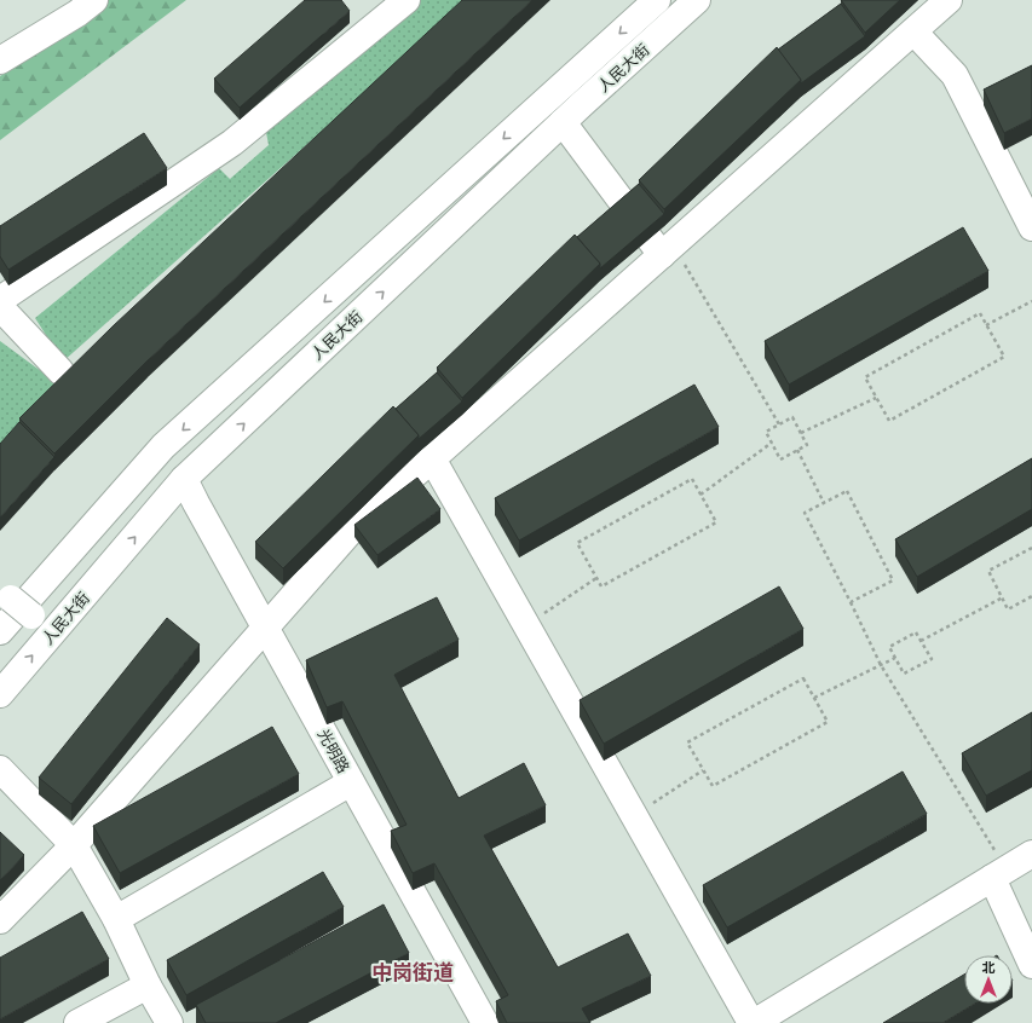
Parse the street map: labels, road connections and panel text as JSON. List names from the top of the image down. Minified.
{"streets":{"street":["人民大街","光明路"]},"crossings":[["人民大街","光明路"]],"districts":["中岗街道"],"north":"top"}
